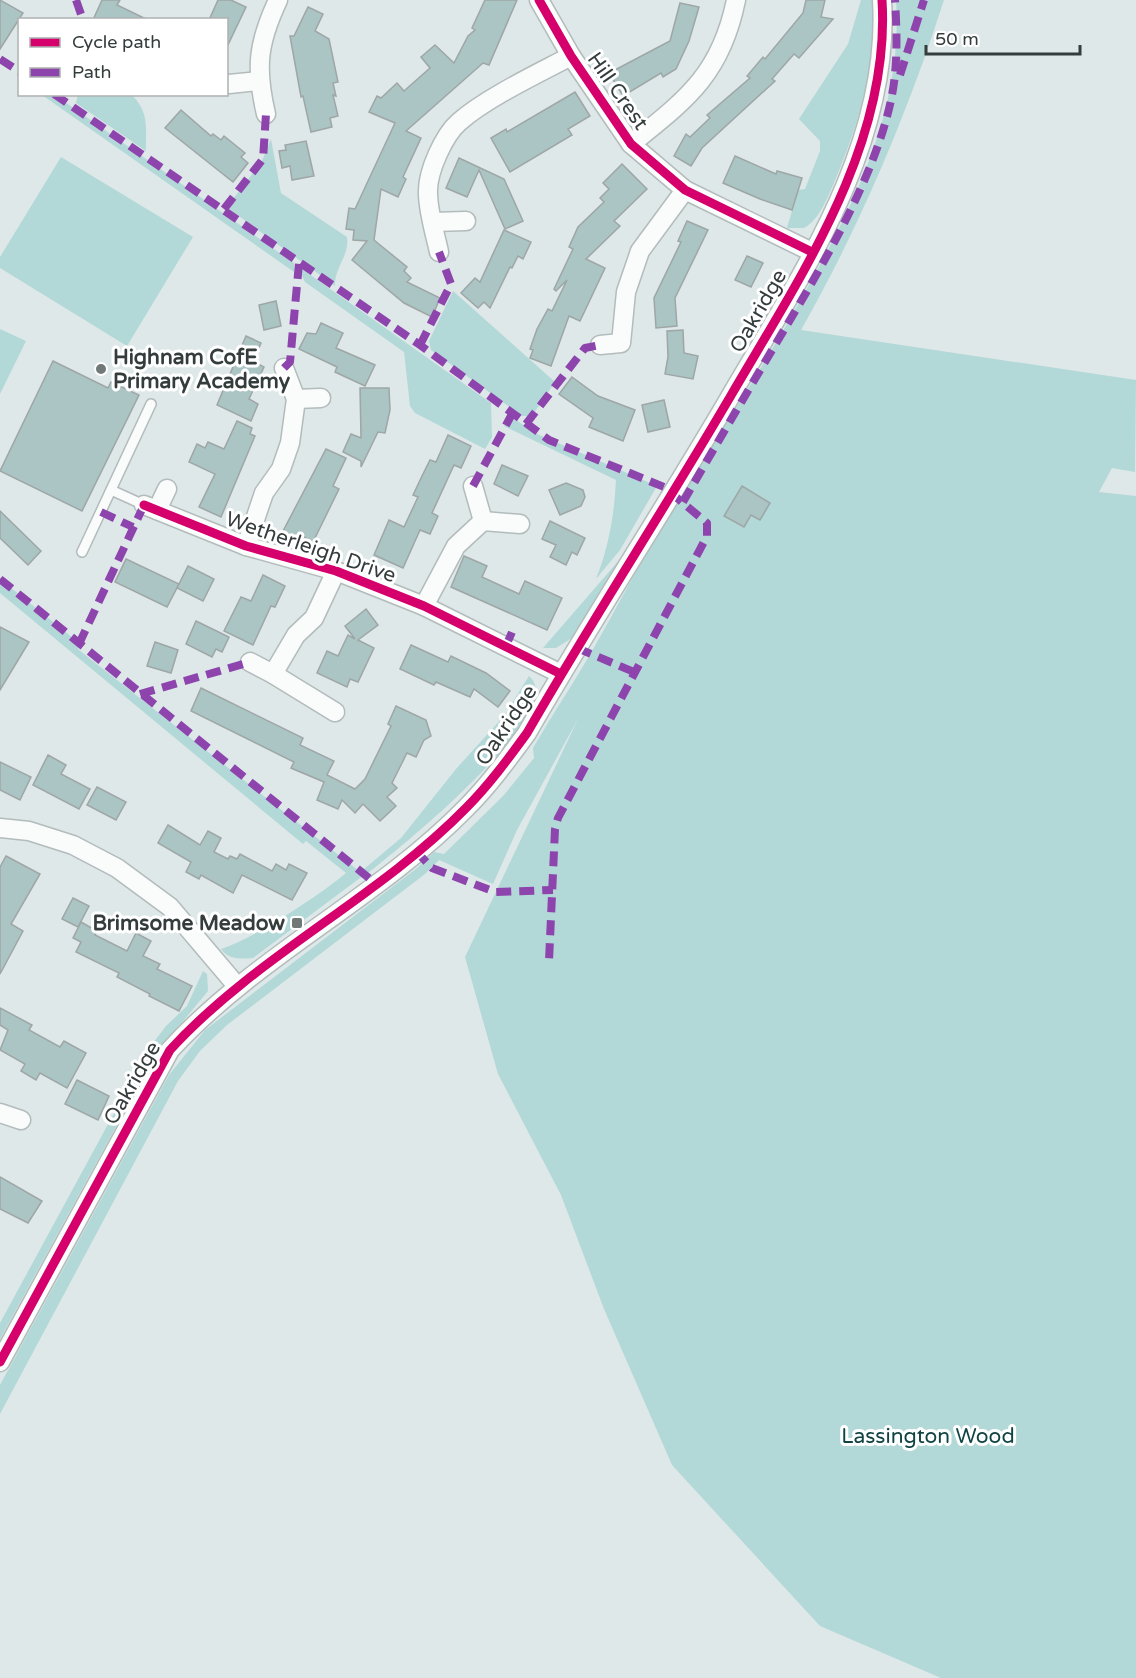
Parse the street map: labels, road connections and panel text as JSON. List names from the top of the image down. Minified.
{"streets":{"street":["Hill Crest","Oakridge","Wetherleigh Drive"]},"crossings":[["Hill Crest","Oakridge"],["Oakridge","Wetherleigh Drive"]],"parks":["Lassington Wood"],"places":{"other":["Highnam CofE Primary Academy"],"transit":["Brimsome Meadow"]},"legend":["Cycle path","Path"],"scale_bar":"50 m"}
